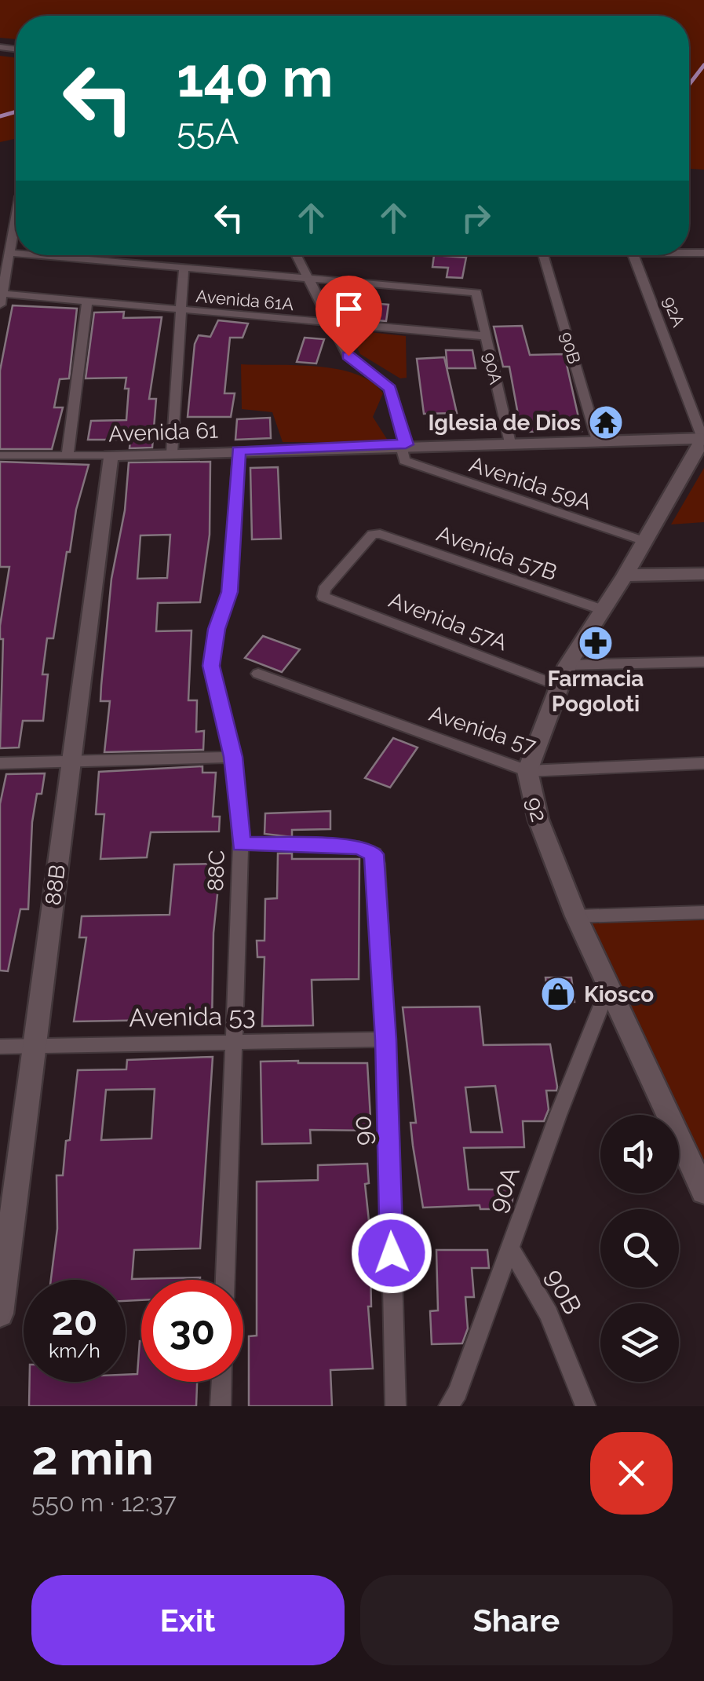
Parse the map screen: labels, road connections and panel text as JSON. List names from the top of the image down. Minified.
{"streets":{"street":["Avenida 61A","92A","90B","90A","Avenida 61","Avenida 59A","Avenida 57B","Avenida 57A","Avenida 57","92","88C","88B","Avenida 53","90"]},"crossings":[["Avenida 61A","90A"],["92A","Avenida 61"],["92A","92"],["90B","90A"],["90B","Avenida 61"],["90A","Avenida 61"],["90A","92"],["Avenida 61","Avenida 59A"],["Avenida 61","92"],["Avenida 61","88C"],["Avenida 61","88B"],["Avenida 59A","92"],["Avenida 57B","Avenida 57A"],["Avenida 57B","92"],["Avenida 57A","92"],["Avenida 57","92"],["88C","Avenida 53"],["88C","90"],["88B","Avenida 53"],["Avenida 53","90"]],"places":{"temple":["Iglesia de Dios"],"pharmacy":["Farmacia Pogoloti"],"shop":["Kiosco"]},"page":{"turn":["140 m","55A"],"speed":"20 km/h","limit":"30","heading":["2 min","550 m · 12:37"],"buttons":["Exit","Share"]}}
